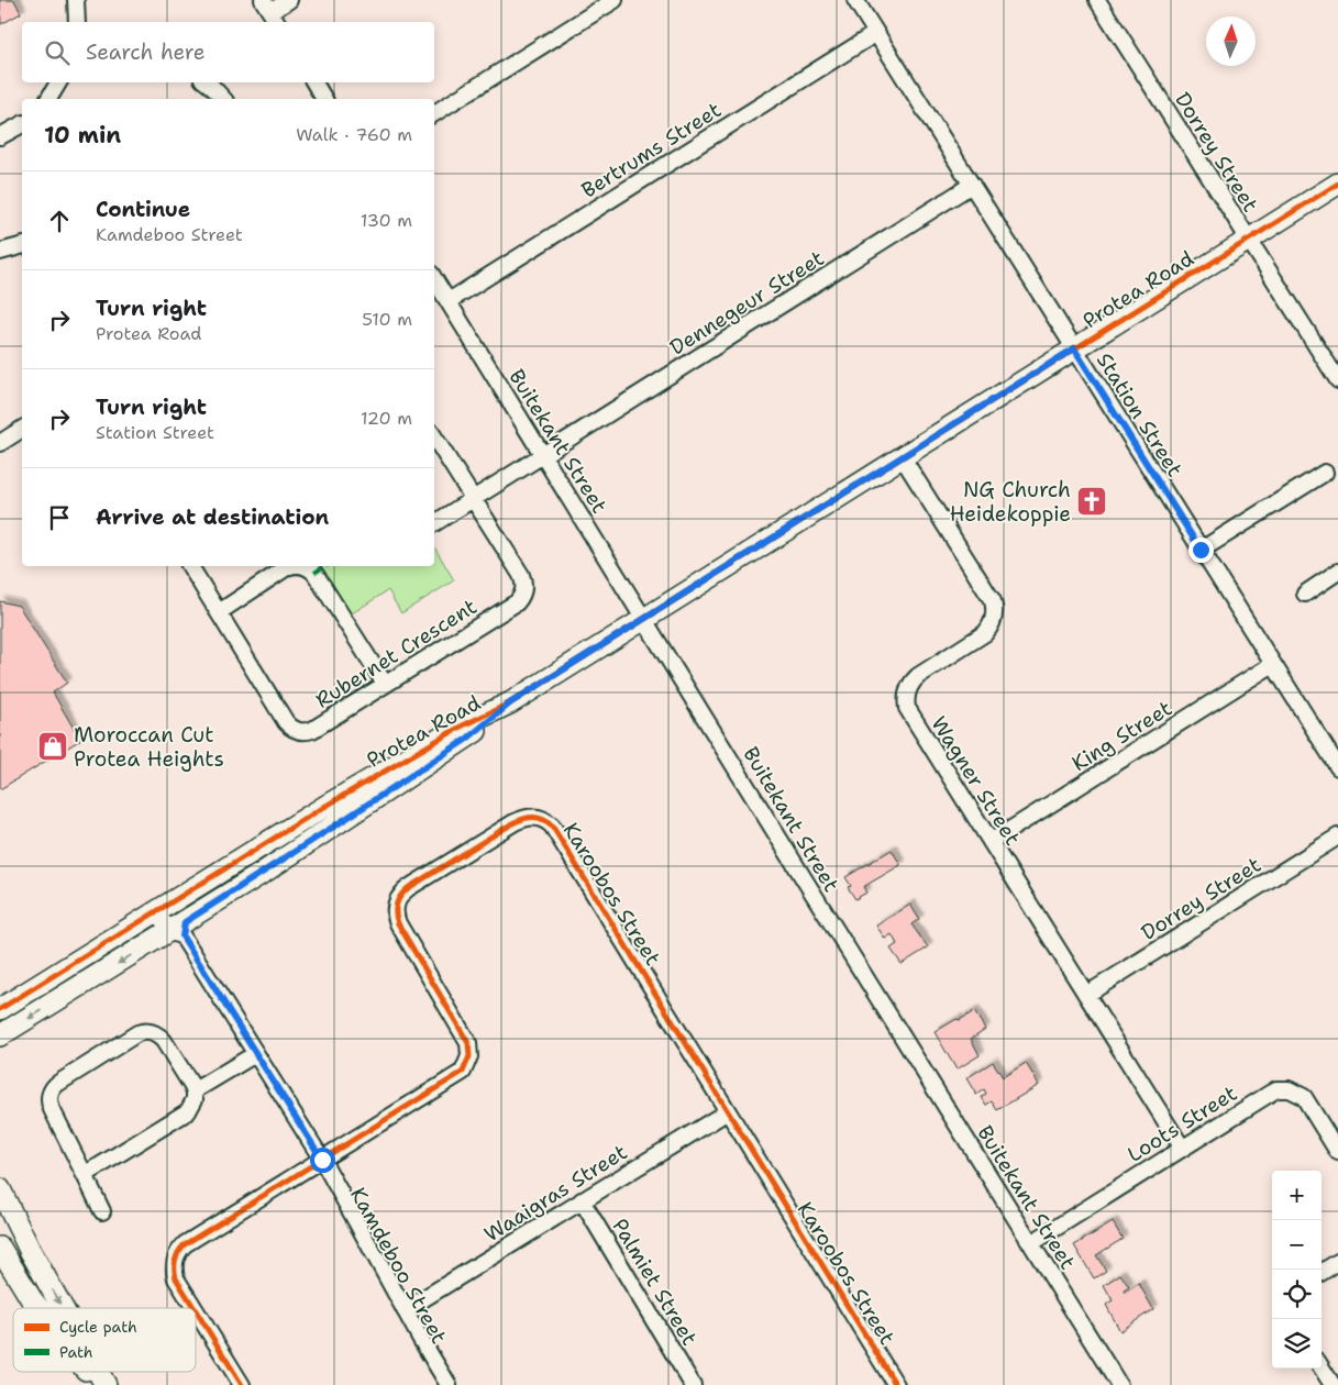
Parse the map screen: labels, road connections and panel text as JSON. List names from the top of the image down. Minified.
{"streets":{"street":["Bertrums Street","Dorrey Street","Protea Road","Dennegeur Street","Station Street","Buitekant Street","Rubernet Crescent","King Street","Wagner Street","Karoobos Street","Loots Street","Waaigras Street","Kamdeboo Street","Palmiet Street"]},"crossings":[["Bertrums Street","Station Street"],["Bertrums Street","Buitekant Street"],["Dorrey Street","Protea Road"],["Dorrey Street","Wagner Street"],["Protea Road","Station Street"],["Protea Road","Buitekant Street"],["Protea Road","Wagner Street"],["Protea Road","Kamdeboo Street"],["Dennegeur Street","Station Street"],["Dennegeur Street","Buitekant Street"],["Dennegeur Street","Rubernet Crescent"],["Station Street","King Street"],["Buitekant Street","Loots Street"],["King Street","Wagner Street"],["Wagner Street","Loots Street"],["Karoobos Street","Waaigras Street"],["Karoobos Street","Kamdeboo Street"],["Waaigras Street","Kamdeboo Street"],["Waaigras Street","Palmiet Street"]],"places":{"church":["NG Church Heidekoppie"],"shop":["Moroccan Cut Protea Heights"]},"legend":["Cycle path","Path"],"north":"top","page":{"search":"Search here","heading":["10 min","Walk · 760 m"],"list":[["Continue","Kamdeboo Street","130 m"],["Turn right","Protea Road","510 m"],["Turn right","Station Street","120 m"],"Arrive at destination"],"map_buttons":["+","−"]}}
